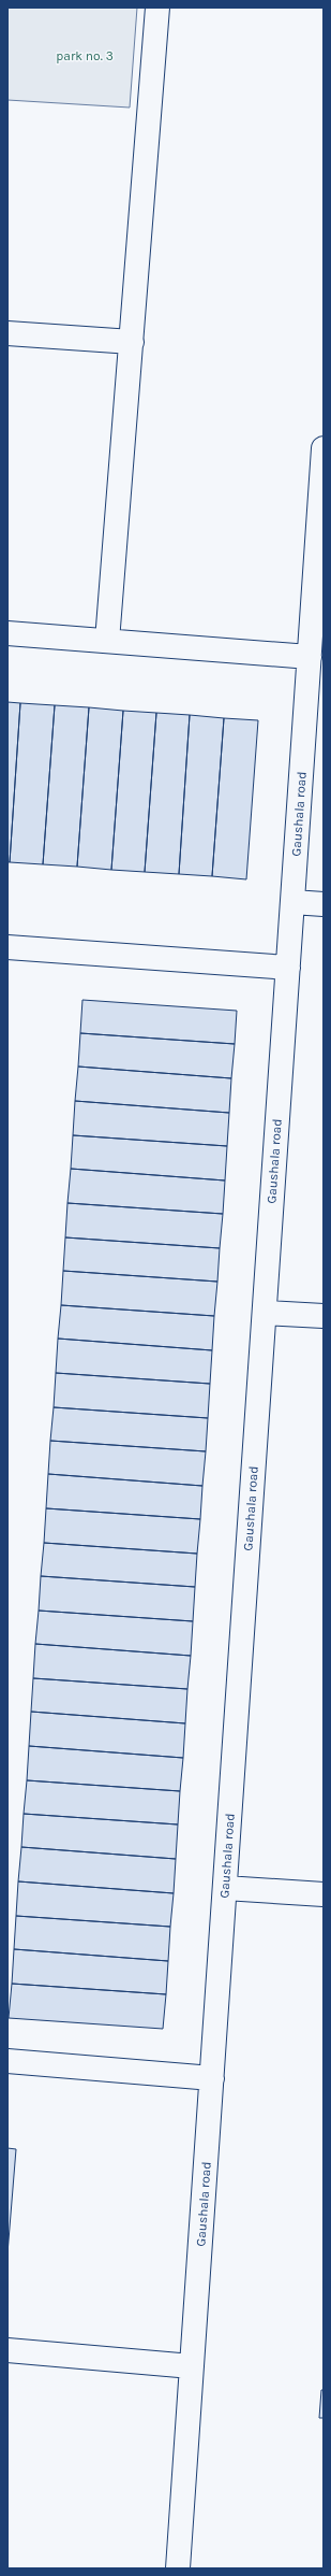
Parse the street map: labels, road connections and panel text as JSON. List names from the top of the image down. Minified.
{"streets":{"street":["Gaushala road"]},"parks":["park no. 3"]}
